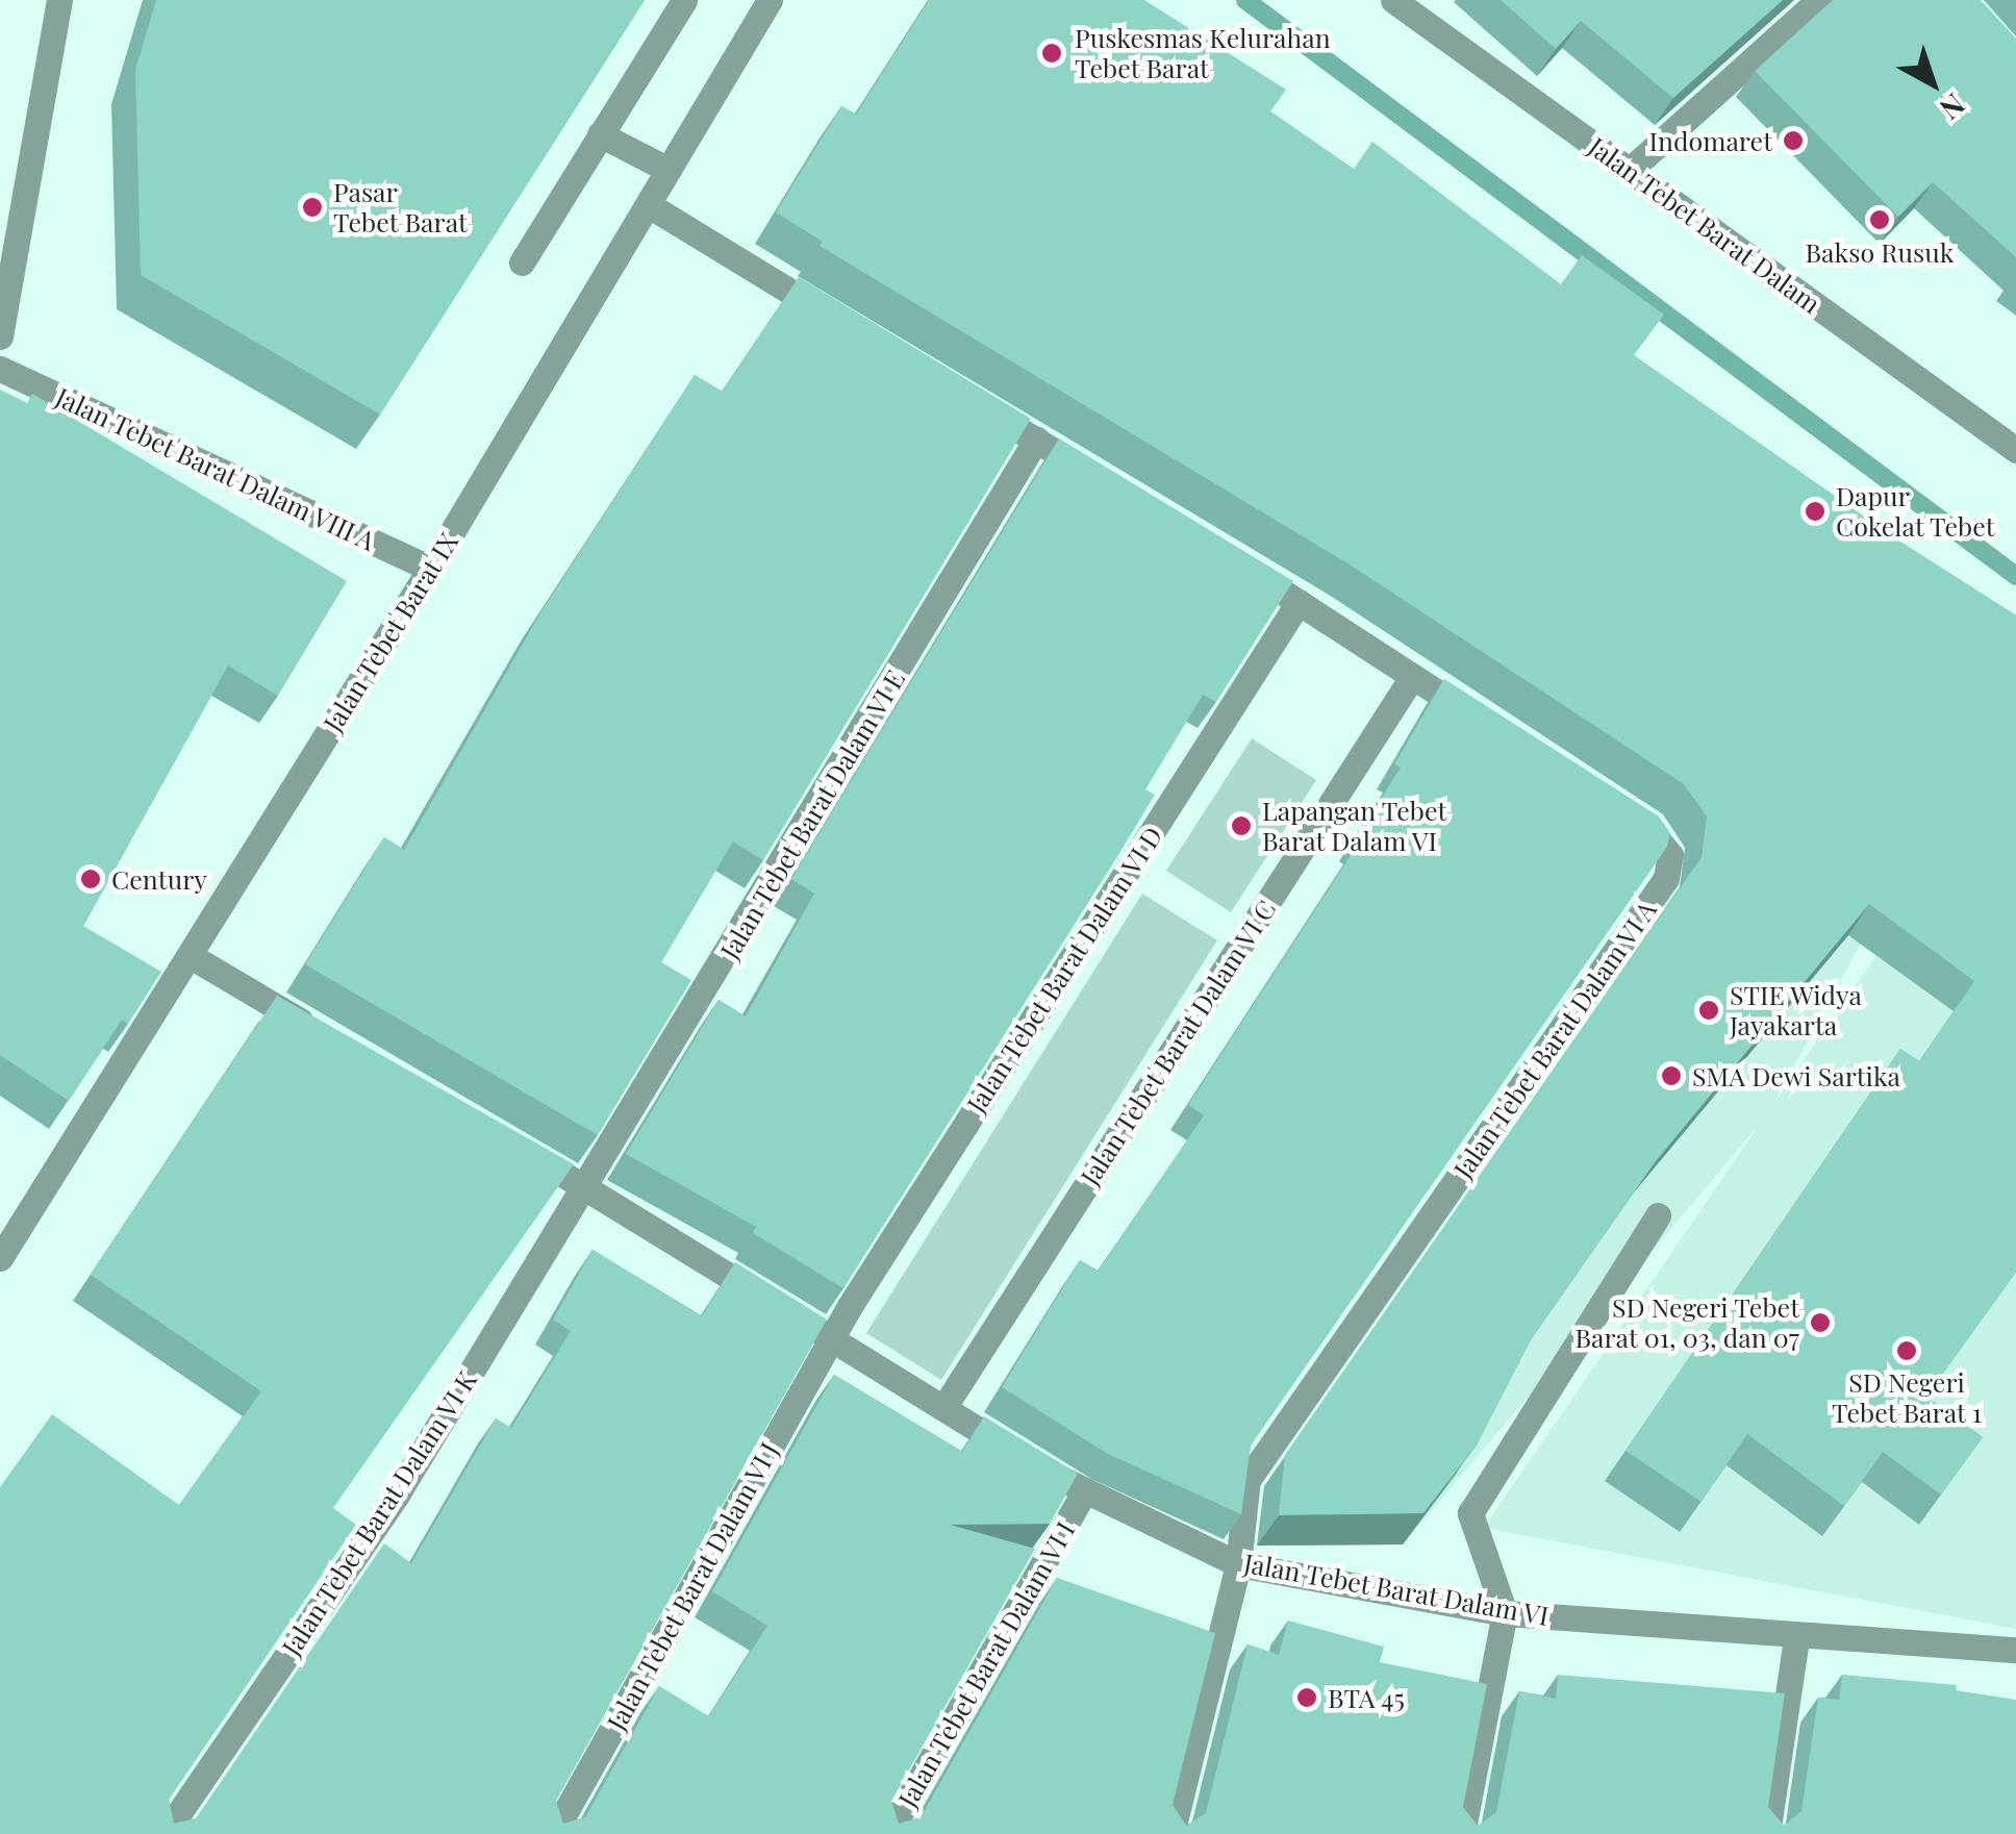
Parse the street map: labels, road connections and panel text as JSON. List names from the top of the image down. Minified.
{"streets":{"street":["Jalan Tebet Barat Dalam","Jalan Tebet Barat Dalam VIII A","Jalan Tebet Barat IX","Jalan Tebet Barat Dalam VI E","Jalan Tebet Barat Dalam VI D","Jalan Tebet Barat Dalam VI A","Jalan Tebet Barat Dalam VI C","Jalan Tebet Barat Dalam VI K","Jalan Tebet Barat Dalam VI J","Jalan Tebet Barat Dalam VI","Jalan Tebet Barat Dalam VI I"]},"crossings":[["Jalan Tebet Barat Dalam VIII A","Jalan Tebet Barat IX"],["Jalan Tebet Barat Dalam VI E","Jalan Tebet Barat Dalam VI K"],["Jalan Tebet Barat Dalam VI E","Jalan Tebet Barat Dalam VI"],["Jalan Tebet Barat Dalam VI D","Jalan Tebet Barat Dalam VI J"],["Jalan Tebet Barat Dalam VI D","Jalan Tebet Barat Dalam VI"],["Jalan Tebet Barat Dalam VI A","Jalan Tebet Barat Dalam VI"],["Jalan Tebet Barat Dalam VI C","Jalan Tebet Barat Dalam VI"],["Jalan Tebet Barat Dalam VI K","Jalan Tebet Barat Dalam VI"],["Jalan Tebet Barat Dalam VI J","Jalan Tebet Barat Dalam VI"],["Jalan Tebet Barat Dalam VI","Jalan Tebet Barat Dalam VI I"]],"places":["Puskesmas Kelurahan Tebet Barat","Indomaret","Pasar Tebet Barat","Bakso Rusuk","Dapur Cokelat Tebet","Lapangan Tebet Barat Dalam VI","Century","STIE Widya Jayakarta","SMA Dewi Sartika","SD Negeri Tebet Barat 01, 03, dan 07","SD Negeri Tebet Barat 1","BTA 45"],"north":"bottom right"}
